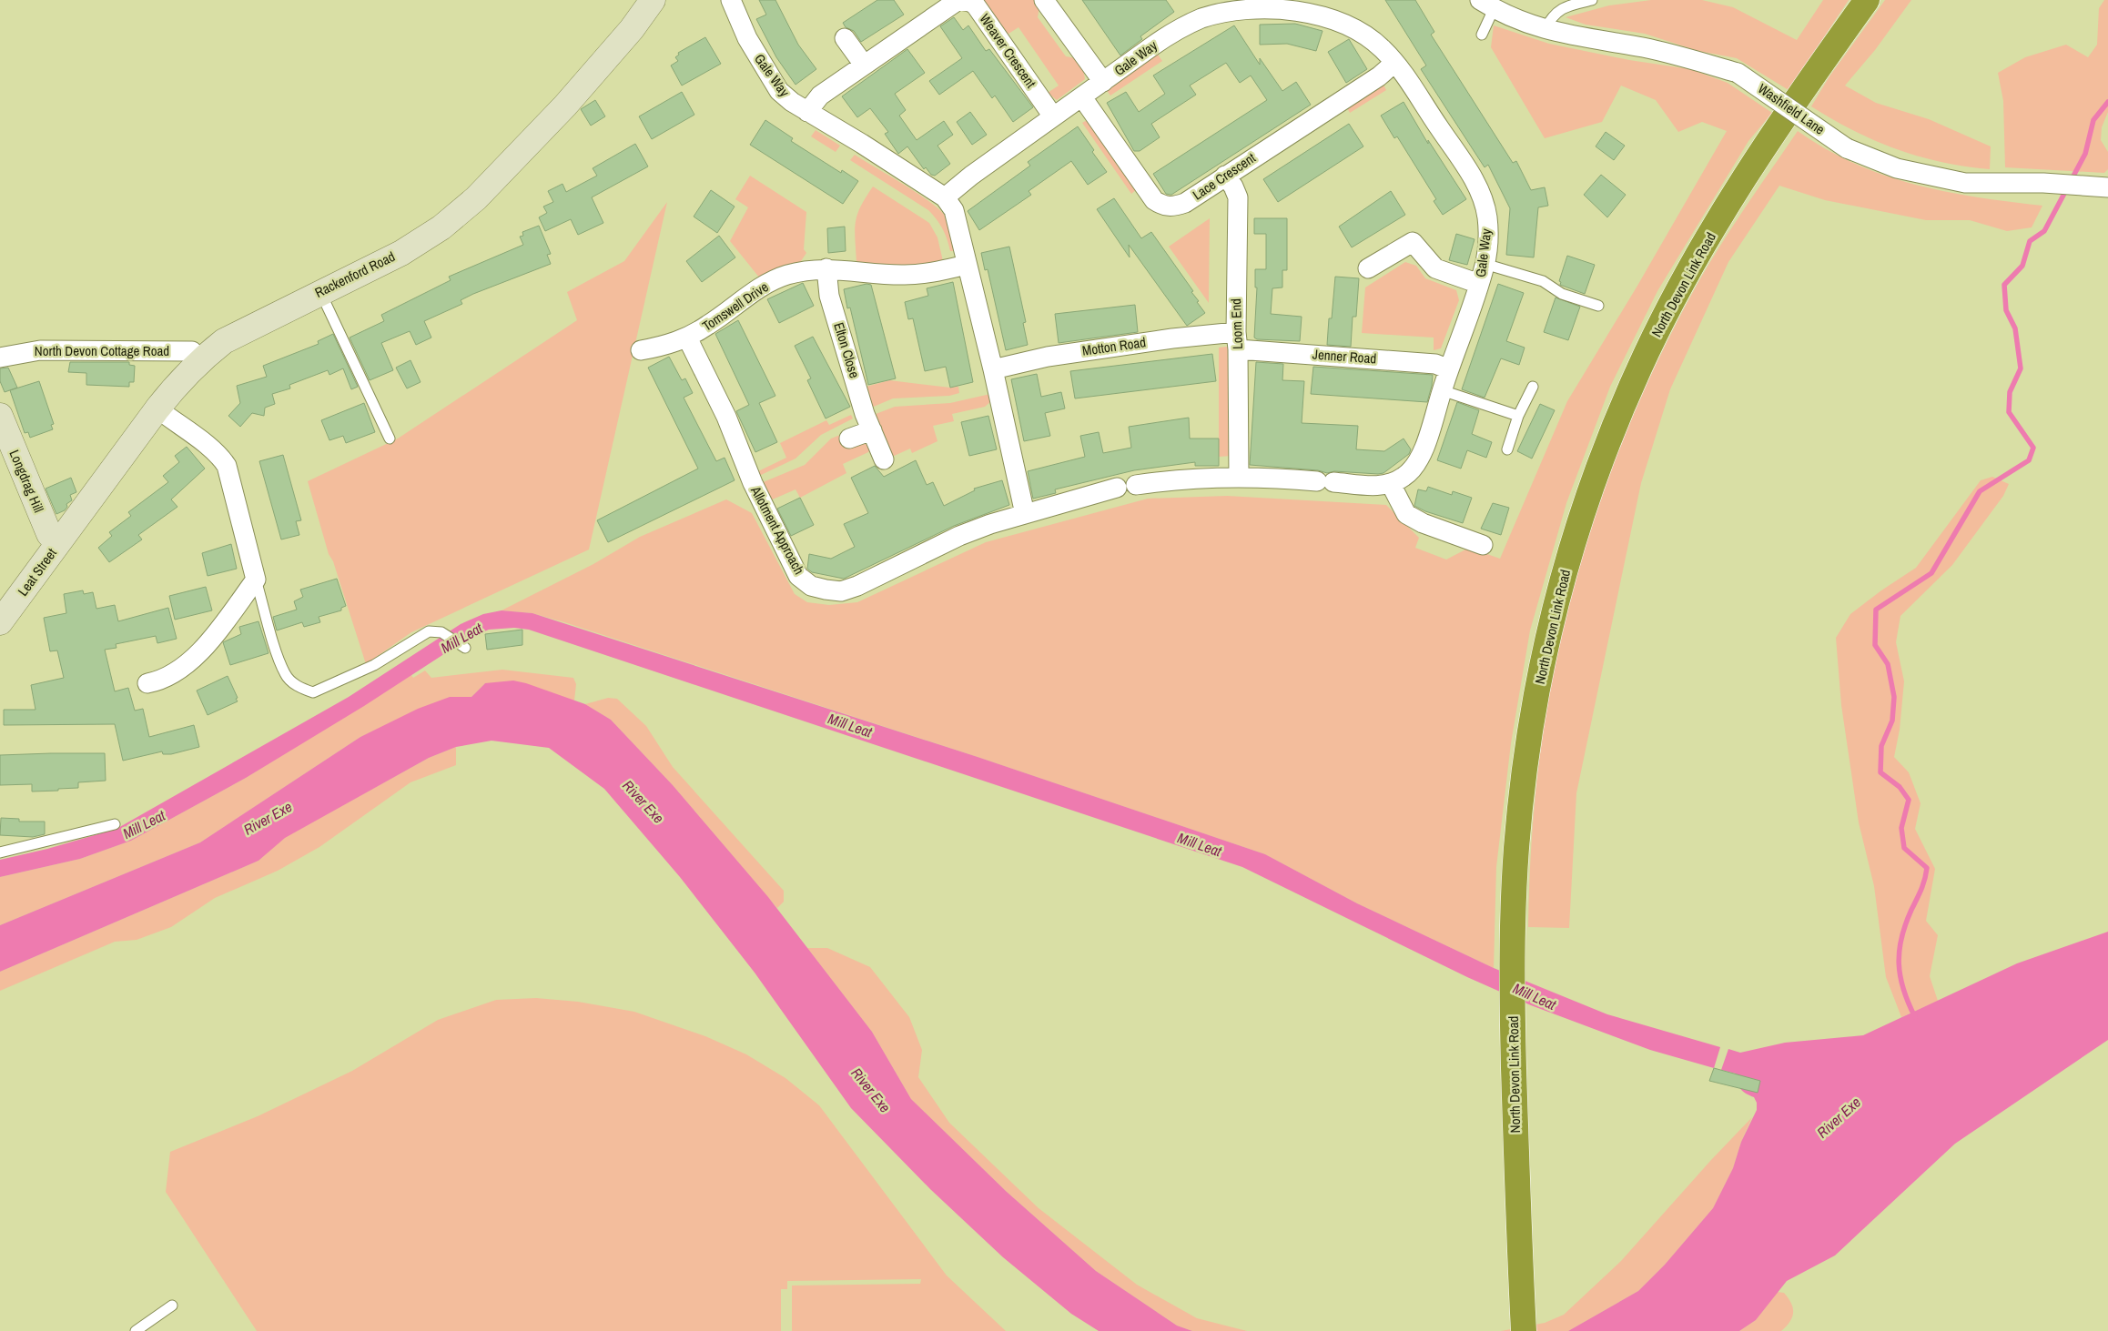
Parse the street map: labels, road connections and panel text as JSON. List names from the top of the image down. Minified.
{"streets":{"highway":["North Devon Link Road"],"street":["Weaver Crescent","Gale Way","Washfield Lane","Lace Crescent","Rackenford Road","Tomswell Drive","Loom End","Motton Road","Elton Close","North Devon Cottage Road","Jenner Road","Longdrag Hill","Allotment Approach","Leat Street"]},"crossings":[["Weaver Crescent","Gale Way"],["Gale Way","Lace Crescent"],["Gale Way","Jenner Road"],["Lace Crescent","Loom End"],["Rackenford Road","North Devon Cottage Road"],["Rackenford Road","Longdrag Hill"],["Rackenford Road","Leat Street"],["Tomswell Drive","Elton Close"],["Tomswell Drive","Allotment Approach"],["Loom End","Motton Road"],["Loom End","Jenner Road"],["Motton Road","Jenner Road"],["Longdrag Hill","Leat Street"]],"water":["Mill Leat","River Exe"]}
